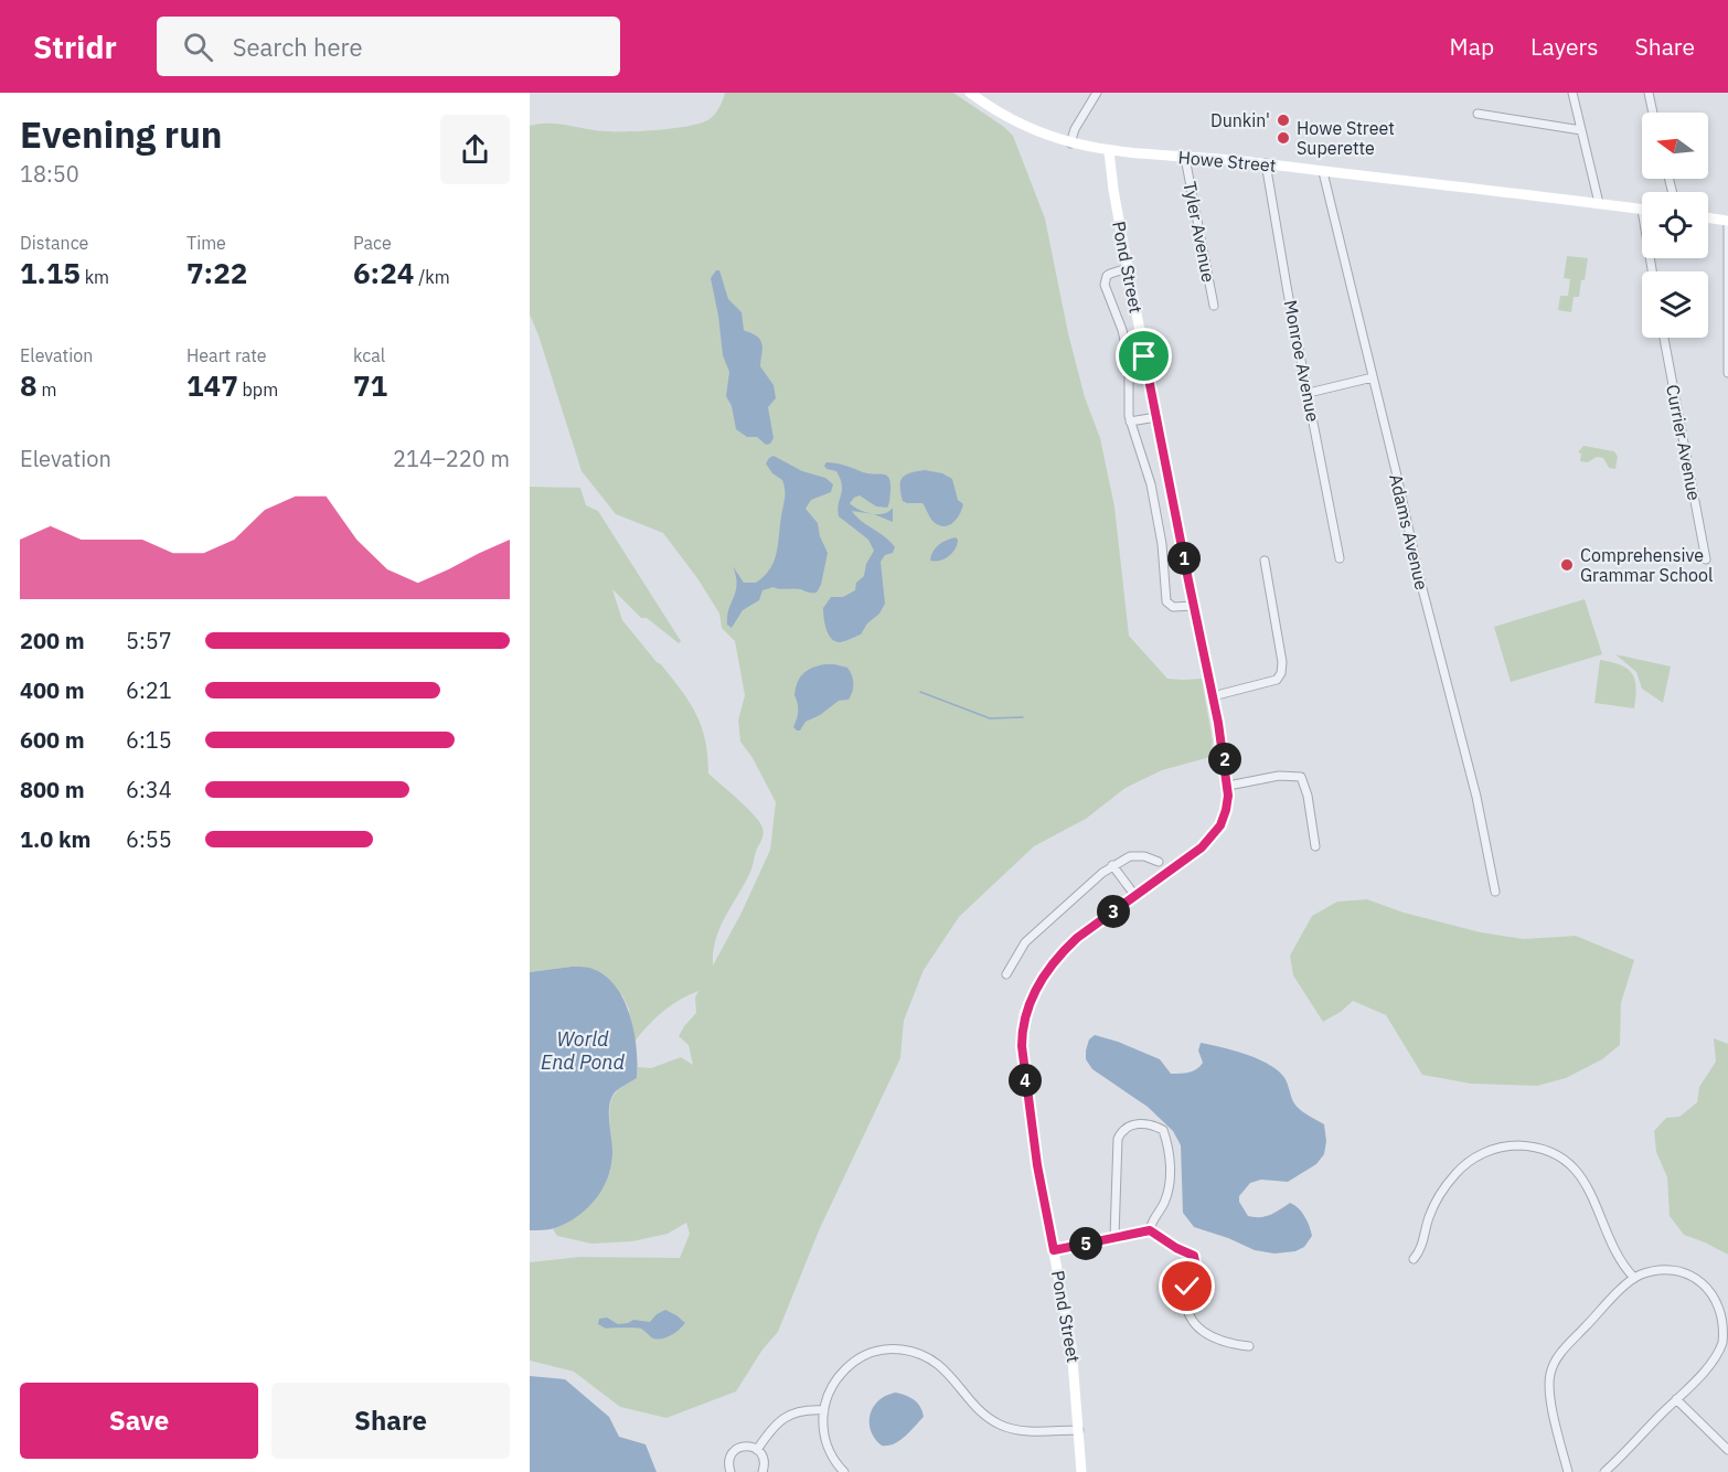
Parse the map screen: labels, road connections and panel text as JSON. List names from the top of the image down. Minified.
{"streets":{"street":["Howe Street","Tyler Avenue","Pond Street","Monroe Avenue","Currier Avenue","Adams Avenue"]},"crossings":[["Howe Street","Tyler Avenue"],["Howe Street","Pond Street"],["Howe Street","Monroe Avenue"],["Howe Street","Adams Avenue"]],"water":["World End Pond"],"places":["Dunkin'","Howe Street Superette","Comprehensive Grammar School"],"north":"left","page":{"header":"Stridr","search":"Search here","nav":["Map","Layers","Share"],"heading":["Evening run","18:50"],"stats":[["Distance","1.15 km"],["Time","7:22"],["Pace","6:24 /km"],["Elevation","8 m"],["Heart rate","147 bpm"],["kcal","71"]],"chart":["Elevation","214–220 m"],"pins":["1","2","3","4","5"],"list":[{"name":"200 m","note":"5:57"},{"name":"400 m","note":"6:21"},{"name":"600 m","note":"6:15"},{"name":"800 m","note":"6:34"},{"name":"1.0 km","note":"6:55"}],"buttons":["Save","Share"]}}
